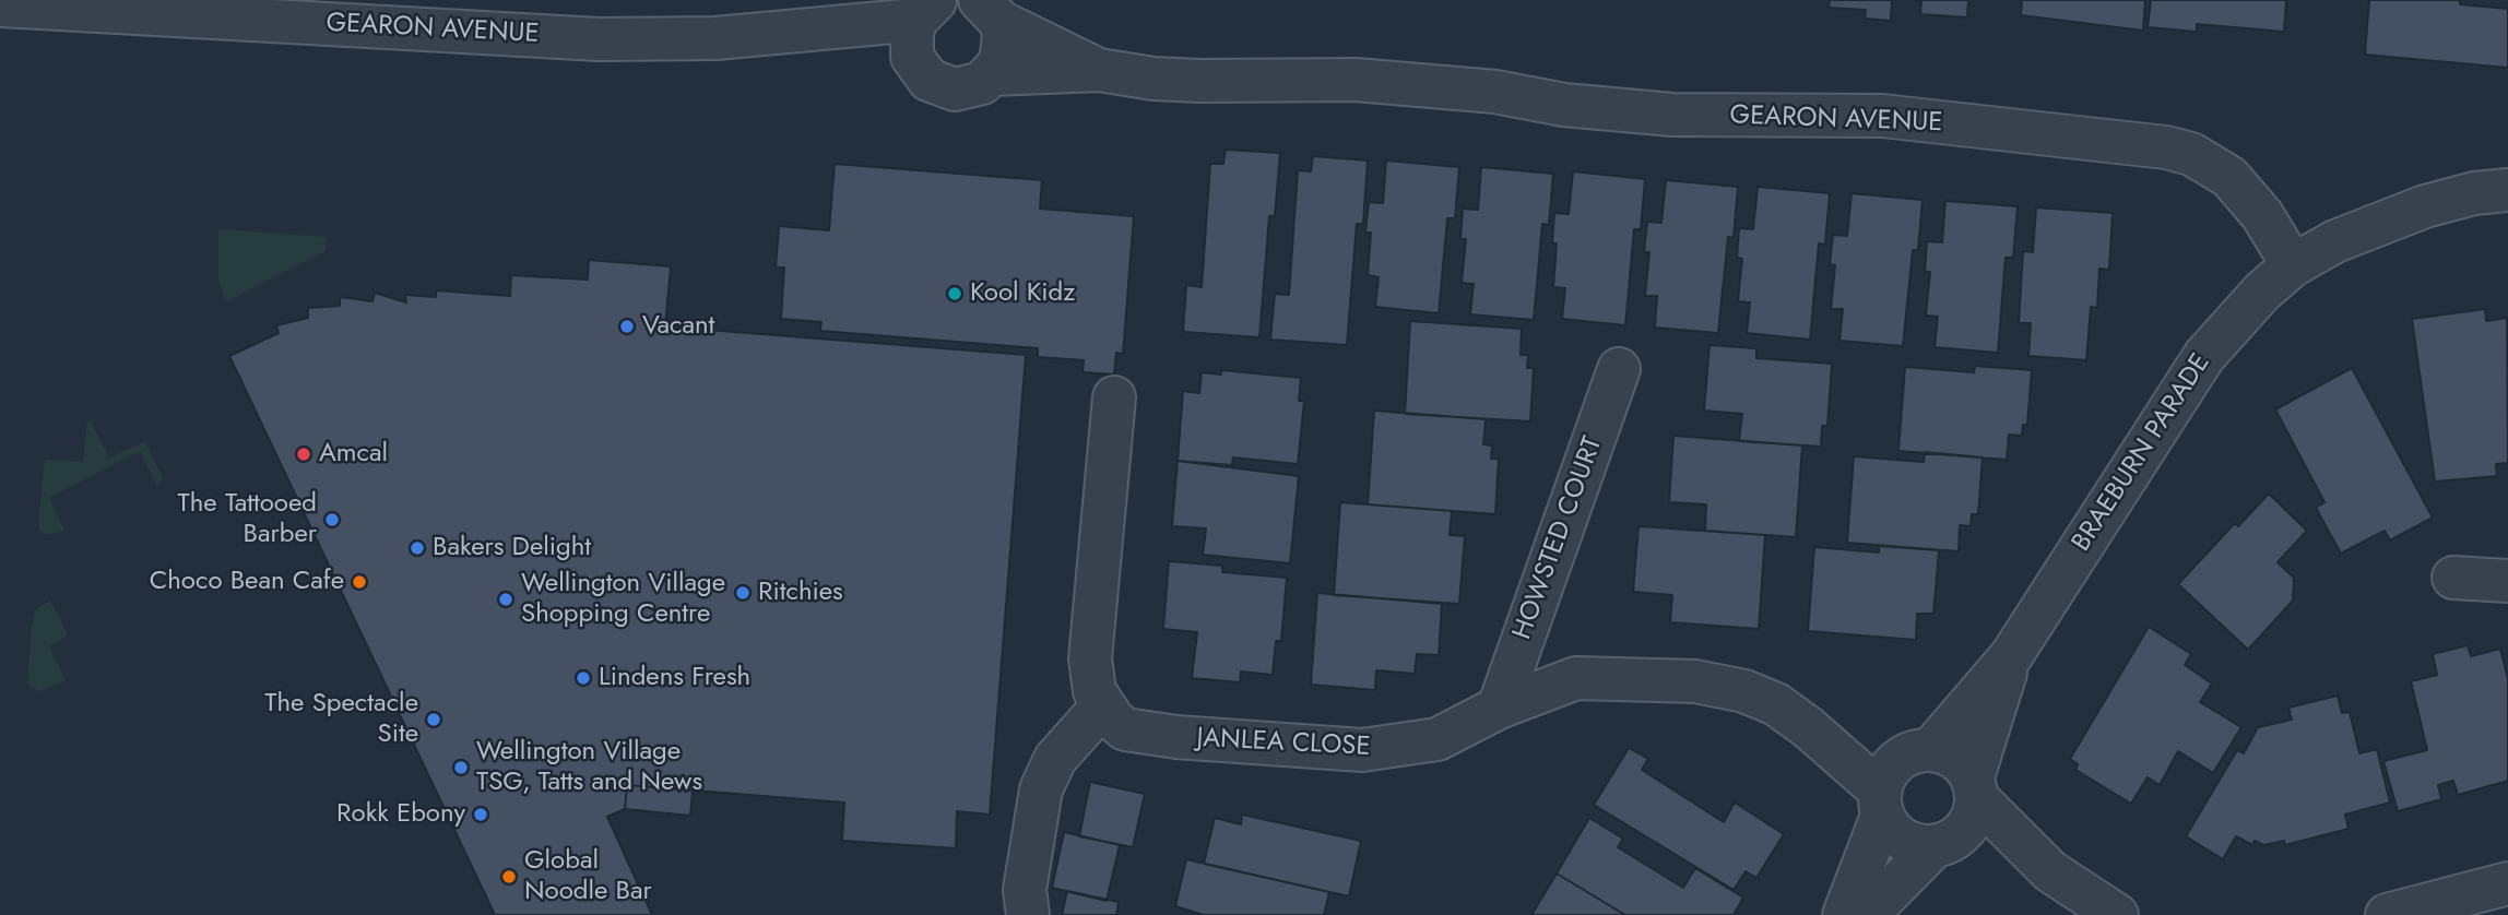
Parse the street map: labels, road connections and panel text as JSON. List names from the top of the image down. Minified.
{"streets":{"street":["GEARON AVENUE","BRAEBURN PARADE","HOWSTED COURT","JANLEA CLOSE"]},"crossings":[["GEARON AVENUE","BRAEBURN PARADE"],["BRAEBURN PARADE","JANLEA CLOSE"],["HOWSTED COURT","JANLEA CLOSE"]],"places":["Kool Kidz","Vacant","Amcal","The Tattooed Barber","Bakers Delight","Choco Bean Cafe","Ritchies","Wellington Village Shopping Centre","Lindens Fresh","The Spectacle Site","Wellington Village TSG, Tatts and News","Rokk Ebony","Global Noodle Bar"]}
